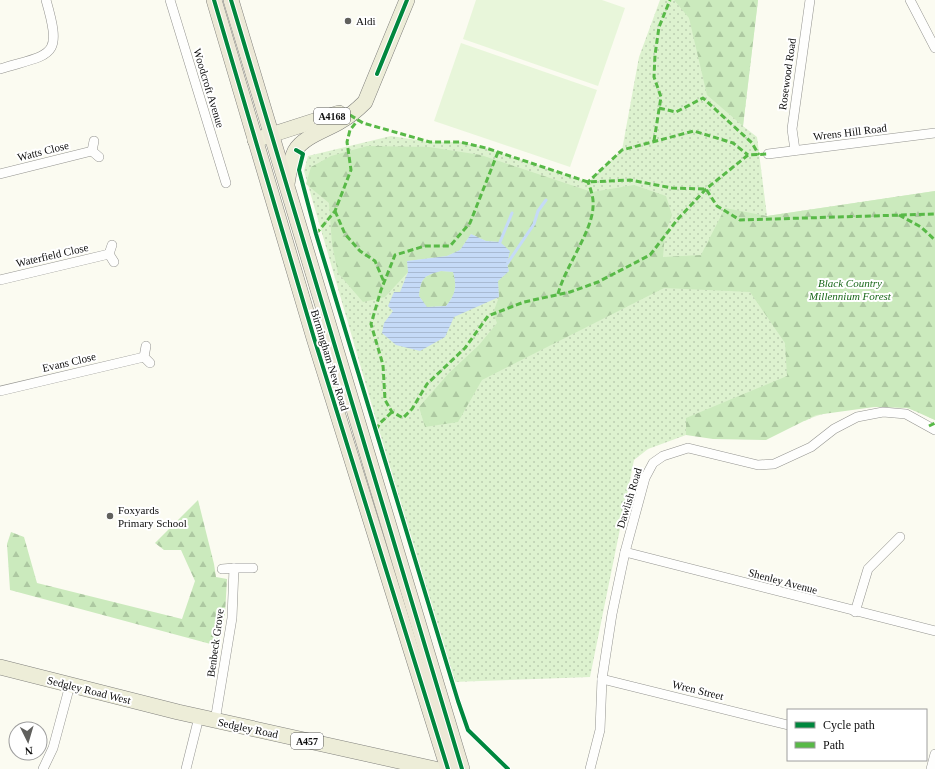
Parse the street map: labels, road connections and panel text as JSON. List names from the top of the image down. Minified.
{"streets":{"highway":["Birmingham New Road"],"main road":["A4168","Sedgley Road West","Sedgley Road","A457"],"street":["Rosewood Road","Woodcroft Avenue","Wrens Hill Road","Watts Close","Waterfield Close","Evans Close","Dawlish Road","Shenley Avenue","Benbeck Grove","Wren Street"]},"crossings":[["Rosewood Road","Wrens Hill Road"],["A4168","Birmingham New Road"],["Dawlish Road","Shenley Avenue"],["Dawlish Road","Wren Street"],["Benbeck Grove","Sedgley Road"],["Sedgley Road West","Sedgley Road"]],"parks":["Black Country Millennium Forest"],"places":["Aldi","Foxyards Primary School"],"legend":["Cycle path","Path"],"north":"bottom"}
